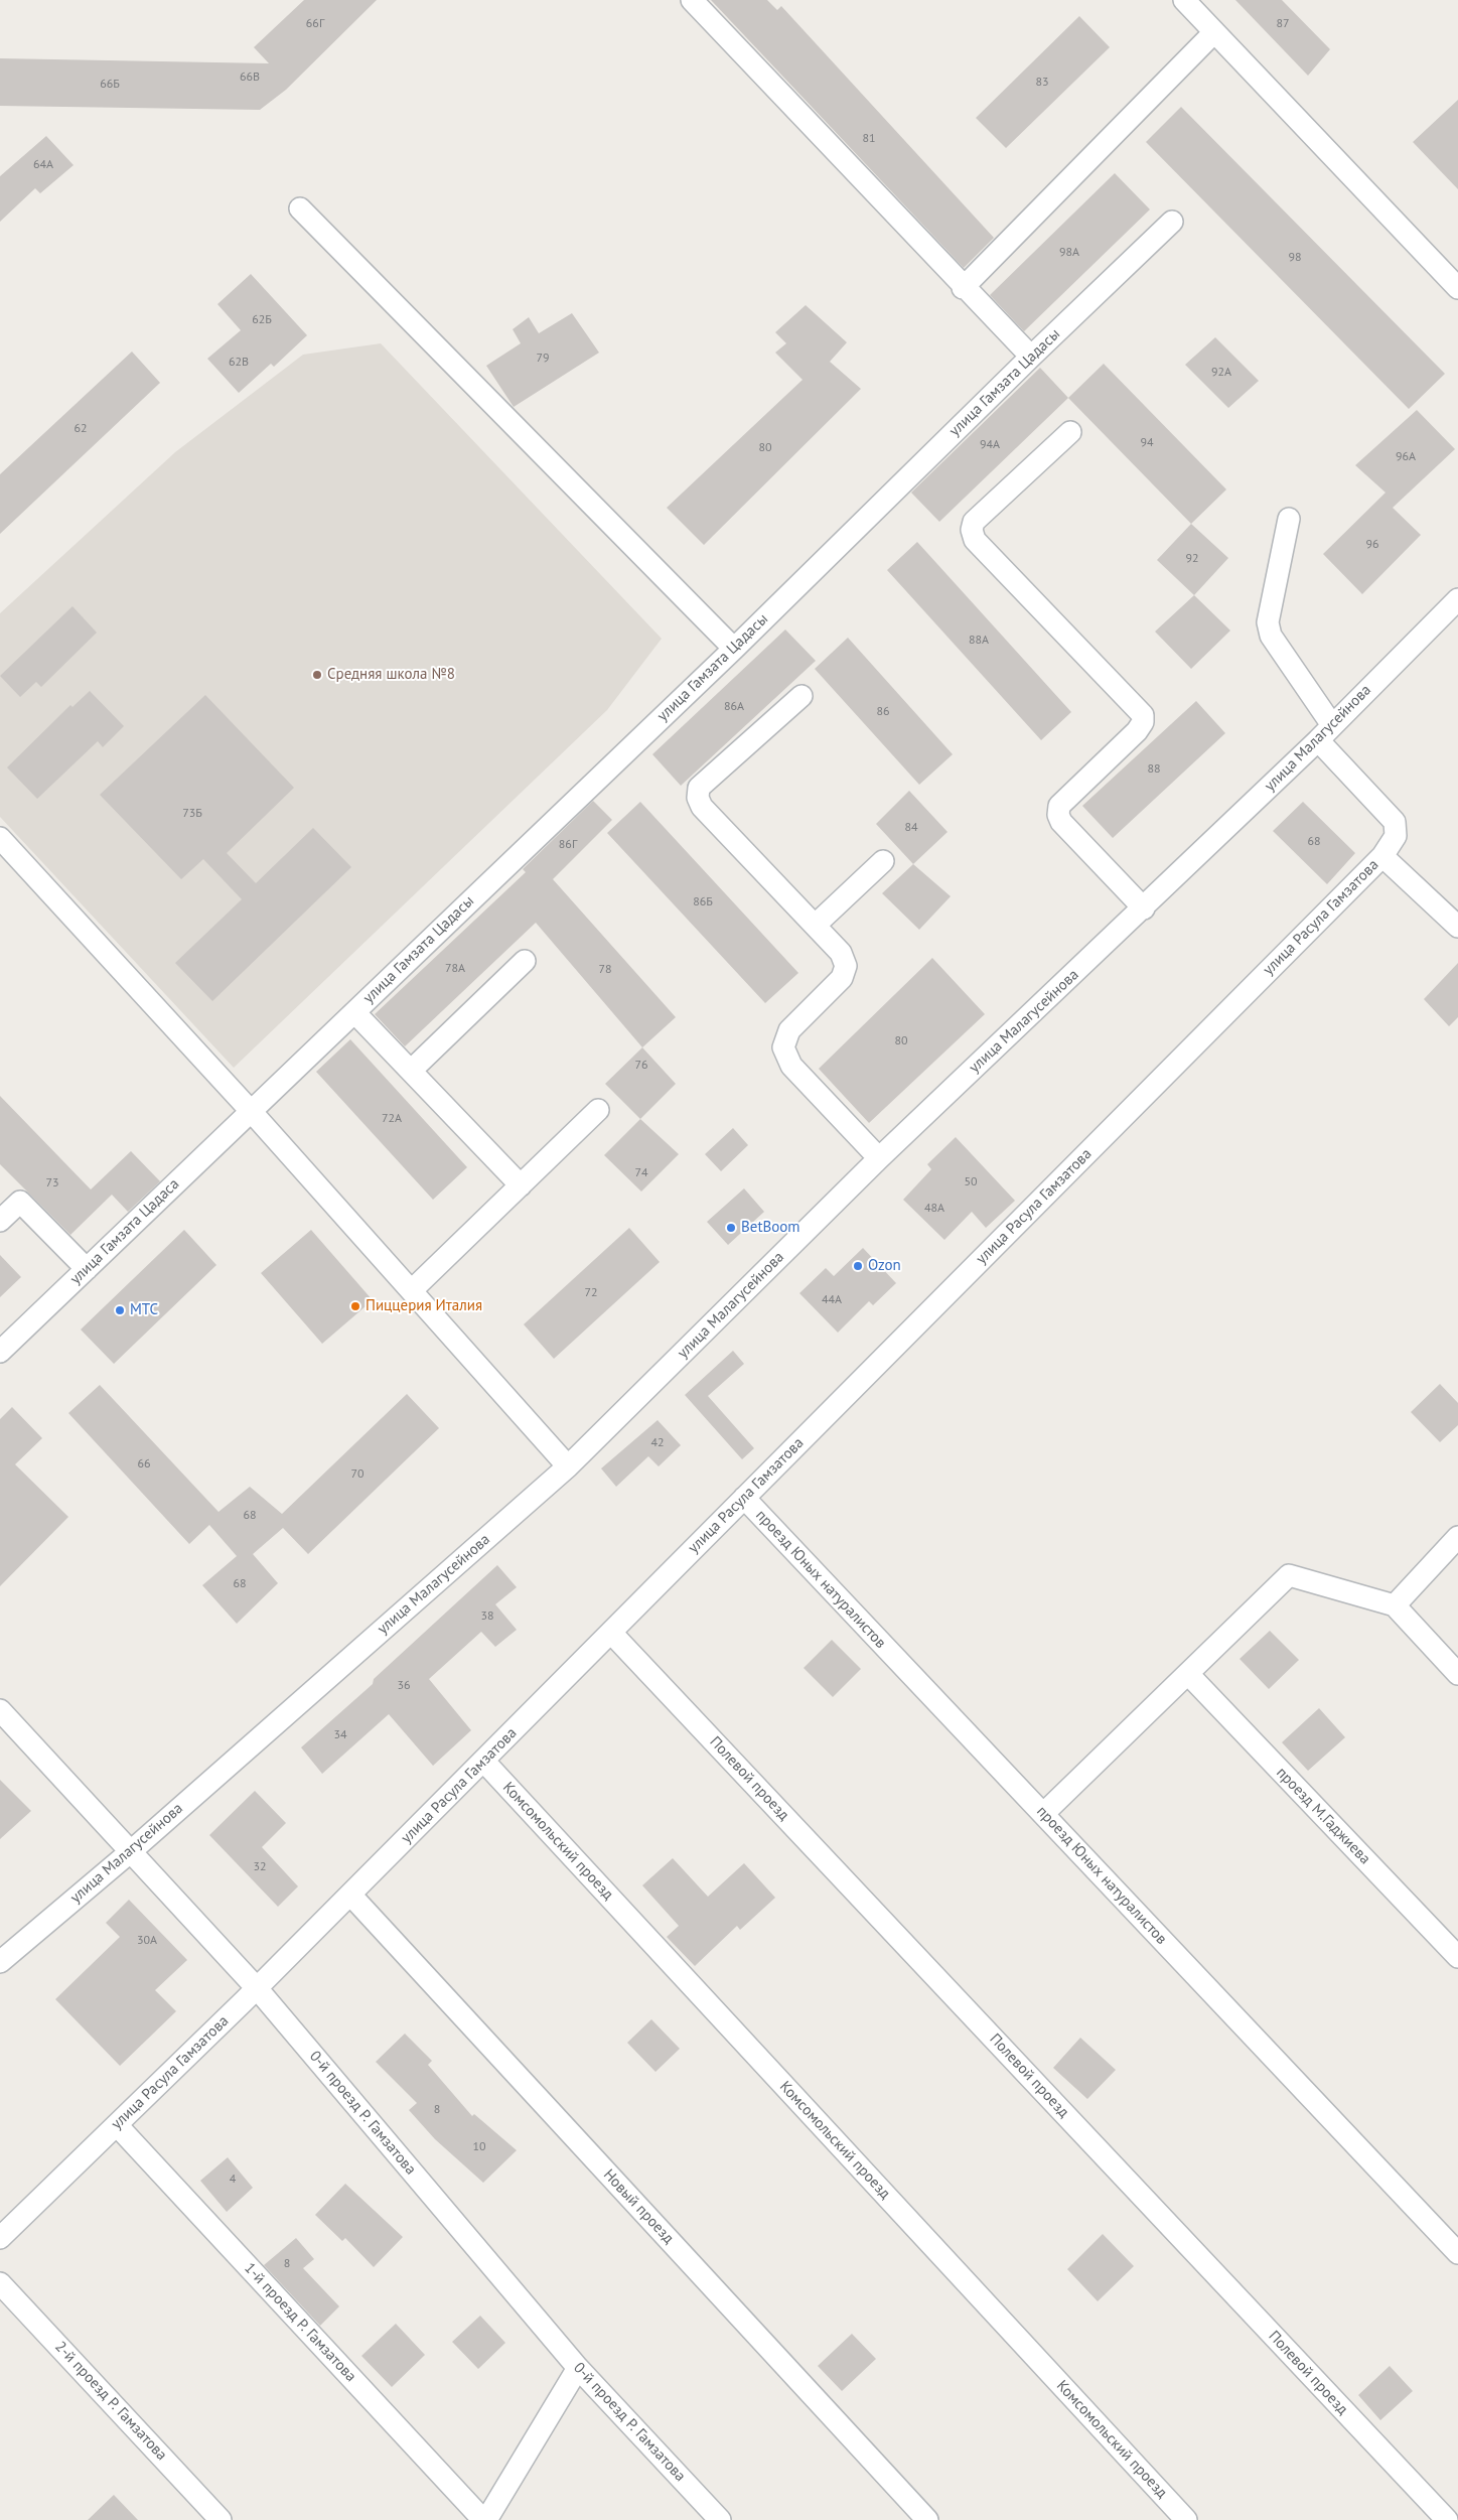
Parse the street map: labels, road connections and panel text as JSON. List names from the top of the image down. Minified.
{"streets":{"street":["улица Гамзата Цадасы","улица Малагусейнова","улица Расула Гамзатова","улица Гамзата Цадаса","проезд Юных натуралистов","Полевой проезд","проезд М.Гаджиева","Комсомольский проезд","0-й проезд Р. Гамзатова","Новый проезд","1-й проезд Р. Гамзатова","2-й проезд Р. Гамзатова"]},"crossings":[["улица Гамзата Цадасы","улица Гамзата Цадаса"],["улица Малагусейнова","улица Расула Гамзатова"],["улица Малагусейнова","0-й проезд Р. Гамзатова"],["улица Расула Гамзатова","проезд Юных натуралистов"],["улица Расула Гамзатова","Полевой проезд"],["улица Расула Гамзатова","Комсомольский проезд"],["улица Расула Гамзатова","0-й проезд Р. Гамзатова"],["улица Расула Гамзатова","Новый проезд"],["улица Расула Гамзатова","1-й проезд Р. Гамзатова"]],"places":["Средняя школа №8","BetBoom","Ozon","Пиццерия Италия","МТС"],"house_numbers":["66Г","87","66В","83","66Б","81","64А","98А","98","62Б","79","62В","92А","62","94","94А","80","96А","96","92","88А","86А","86","88","73Б","84","68","86Г","86Б","78А","78","80","76","72А","74","50","73","48А","72","44А","42","66","70","68","68","38","36","34","32","30А","8","10","4","8"]}
